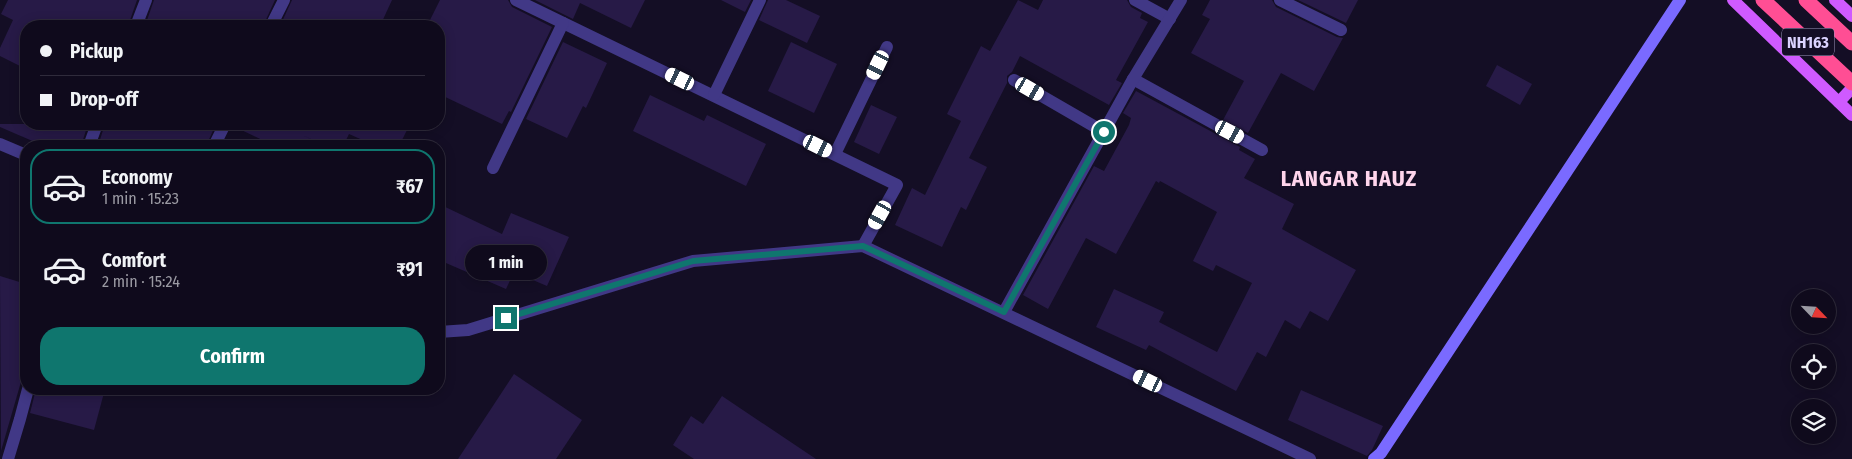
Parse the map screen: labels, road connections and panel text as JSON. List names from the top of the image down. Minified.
{"streets":{"highway":["NH163"]},"districts":["LANGAR HAUZ"],"north":"bottom right","page":{"banner":["Pickup","Drop-off"],"list":[{"name":"Economy","note":"1 min · 15:23","value":"₹67"},{"name":"Comfort","note":"2 min · 15:24","value":"₹91"}],"bubble":"1 min","buttons":"Confirm"}}
